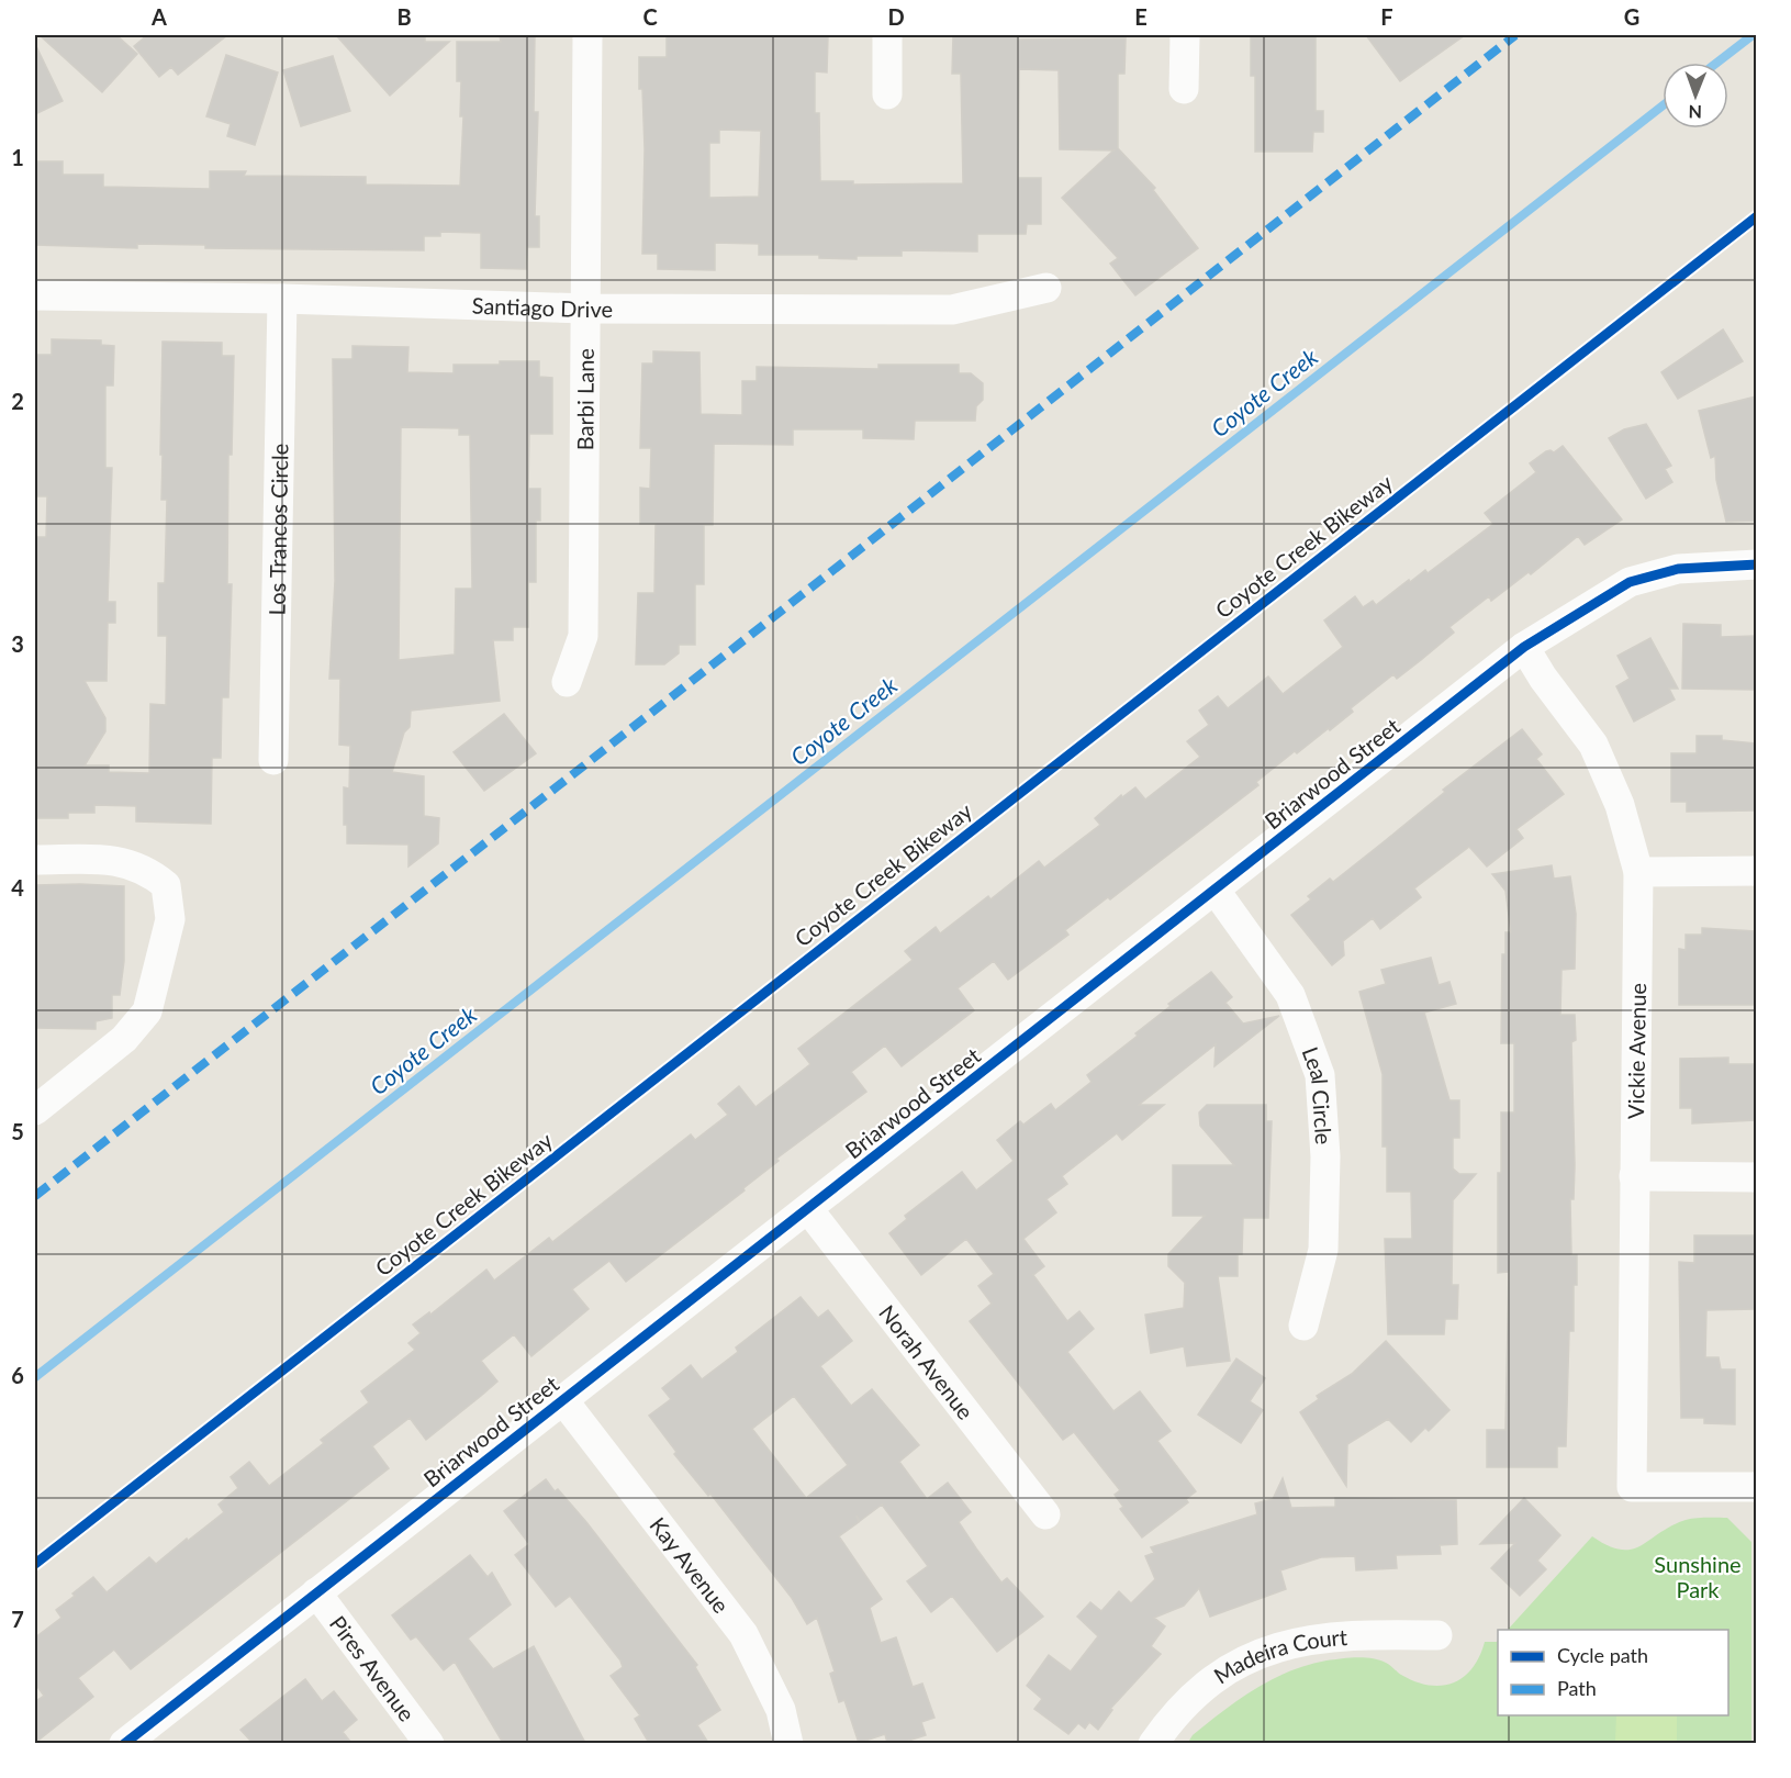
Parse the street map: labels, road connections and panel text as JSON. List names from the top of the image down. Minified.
{"streets":{"street":["Santiago Drive","Barbi Lane","Los Trancos Circle","Briarwood Street","Vickie Avenue","Leal Circle","Norah Avenue","Kay Avenue","Madeira Court","Pires Avenue"],"cycle path":["Coyote Creek Bikeway"]},"crossings":[["Santiago Drive","Barbi Lane"],["Santiago Drive","Los Trancos Circle"],["Briarwood Street","Vickie Avenue"],["Briarwood Street","Leal Circle"],["Briarwood Street","Norah Avenue"],["Briarwood Street","Kay Avenue"],["Briarwood Street","Pires Avenue"]],"water":["Coyote Creek"],"parks":["Sunshine Park"],"legend":["Cycle path","Path"],"north":"bottom","grid":{"columns":["A","B","C","D","E","F","G"],"rows":["1","2","3","4","5","6","7"]}}
